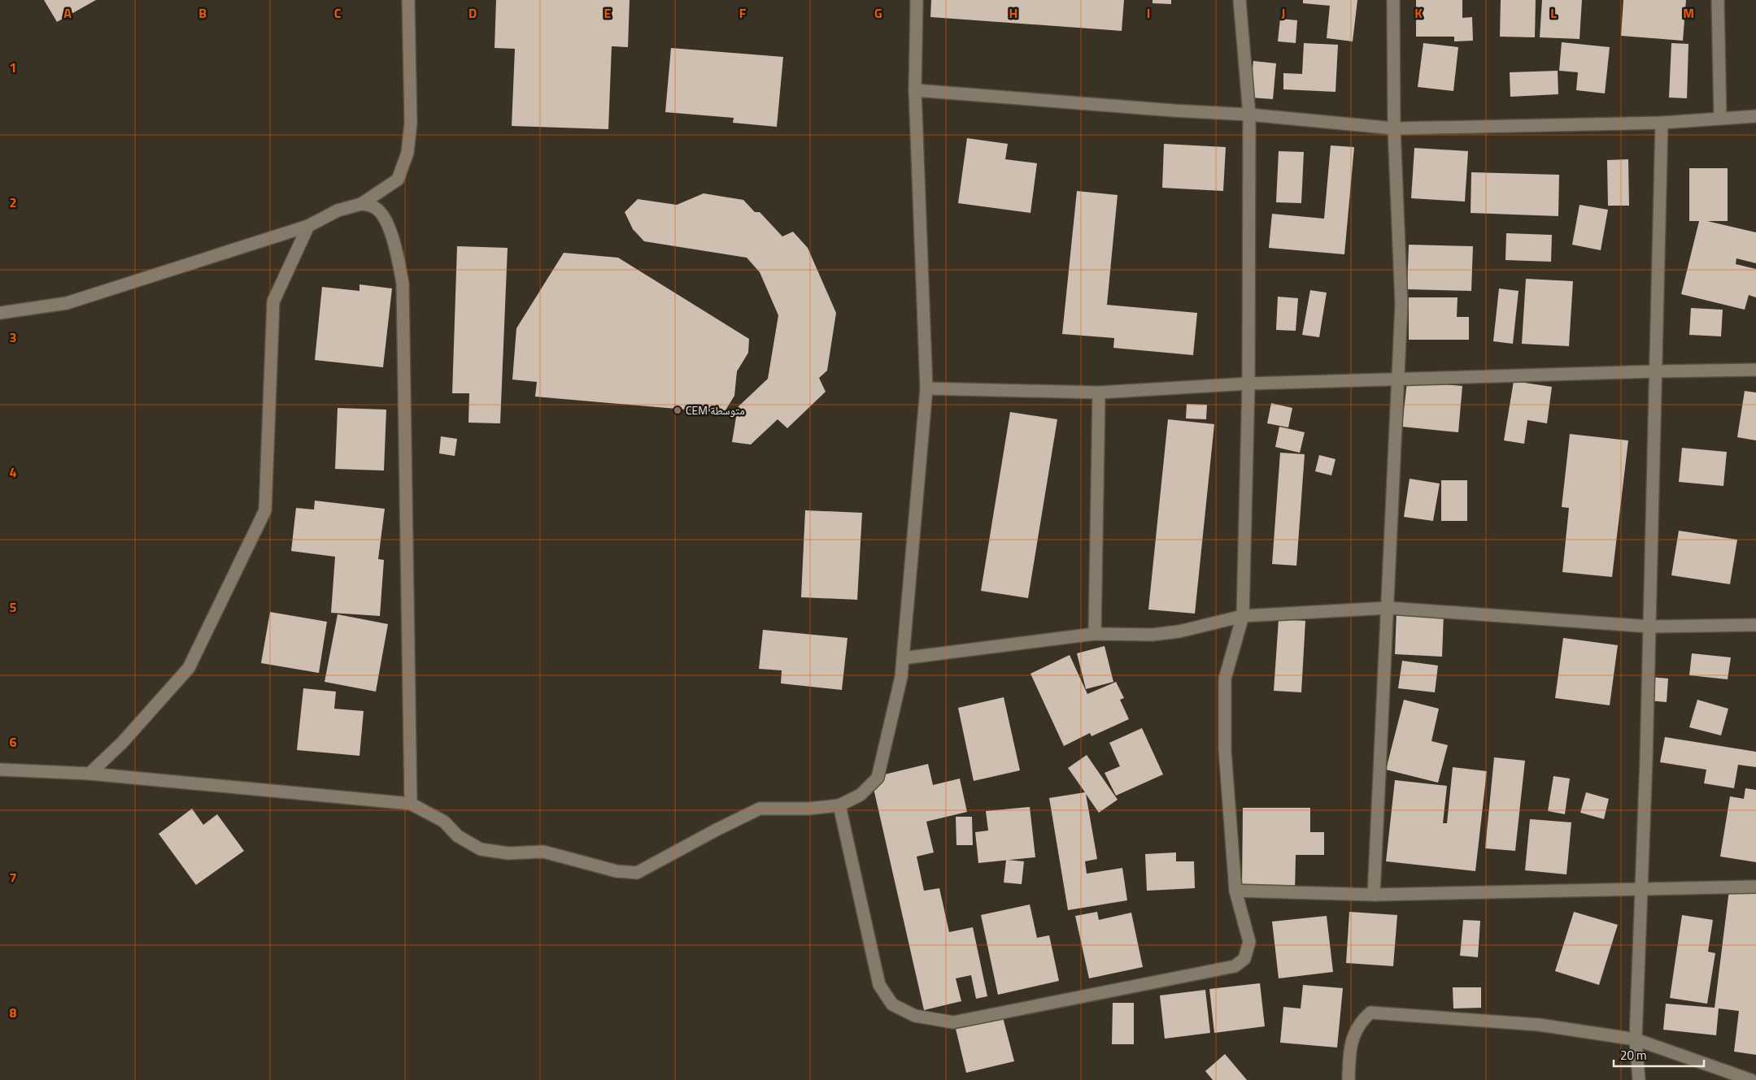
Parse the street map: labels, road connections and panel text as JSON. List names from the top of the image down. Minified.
{"places":["CEM متوسطة"],"scale_bar":"20 m","grid":{"columns":["A","B","C","D","E","F","G","H","I","J","K","L","M"],"rows":["1","2","3","4","5","6","7","8"]}}
